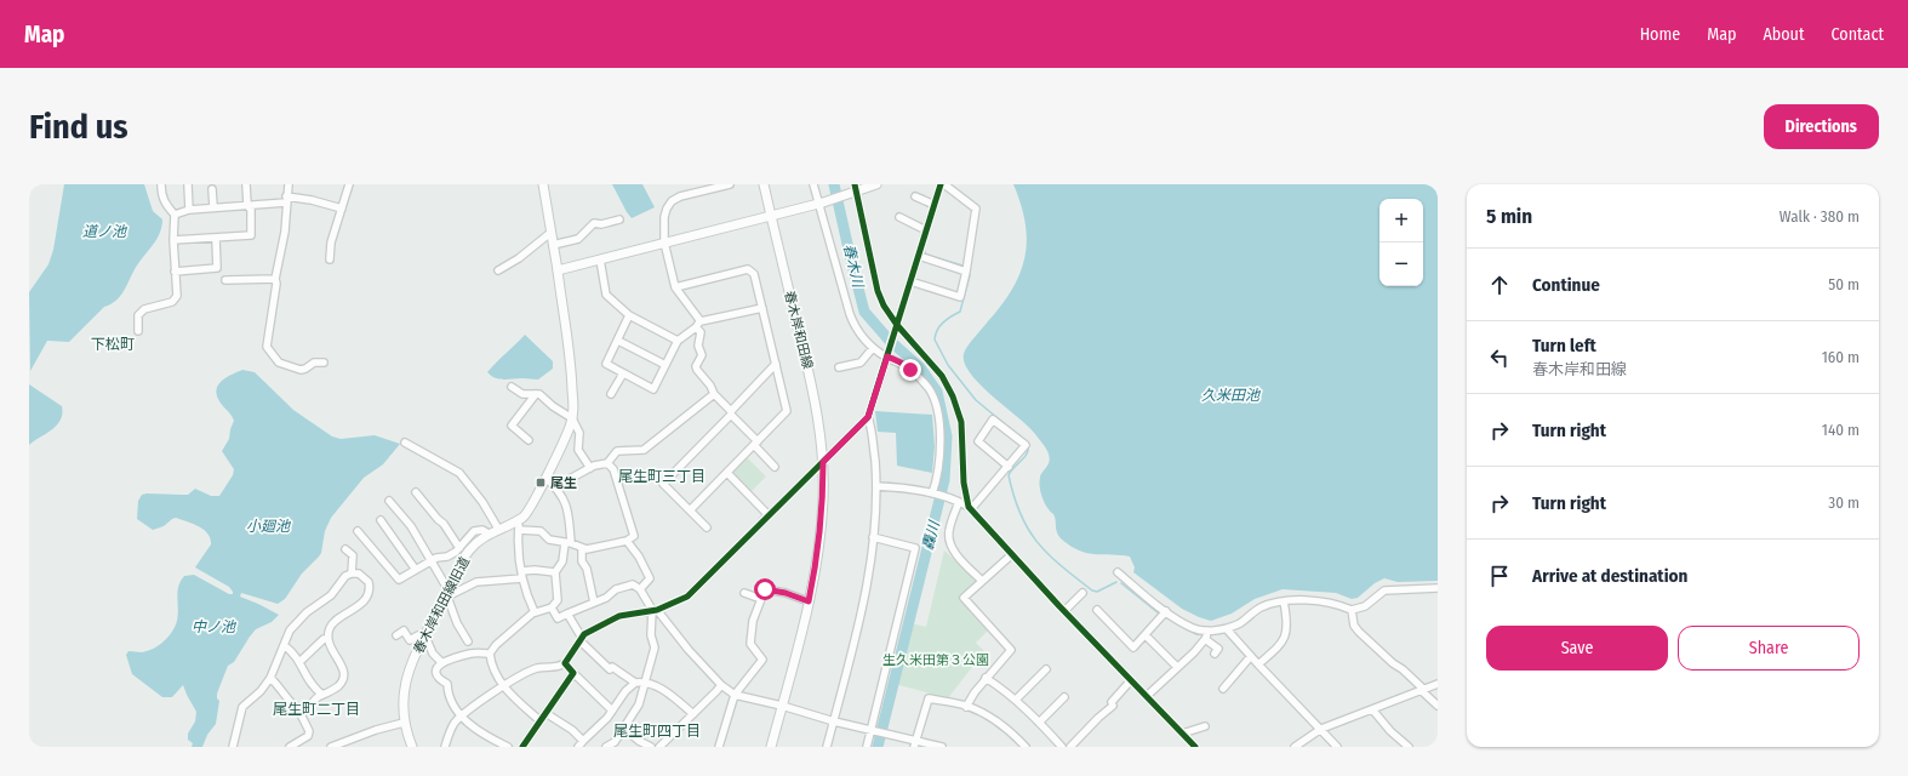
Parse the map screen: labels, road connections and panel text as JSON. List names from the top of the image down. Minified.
{"streets":{"main road":["春木岸和田線","春木岸和田線旧道"]},"districts":["下松町","尾生町三丁目","尾生町二丁目","尾生町四丁目"],"water":["道ノ池","春木川","久米田池","小廻池","轟川","中ノ池"],"parks":["生久米田第３公園"],"places":{"transit":["尾生"]},"page":{"header":"Map","nav":["Home","Map","About","Contact"],"buttons":["Directions",["Save","Share"]],"title":"Find us","heading":["5 min","Walk · 380 m"],"map_buttons":["+","−"],"list":[["Continue","50 m"],["Turn left","春木岸和田線","160 m"],["Turn right","140 m"],["Turn right","30 m"],"Arrive at destination"]}}
